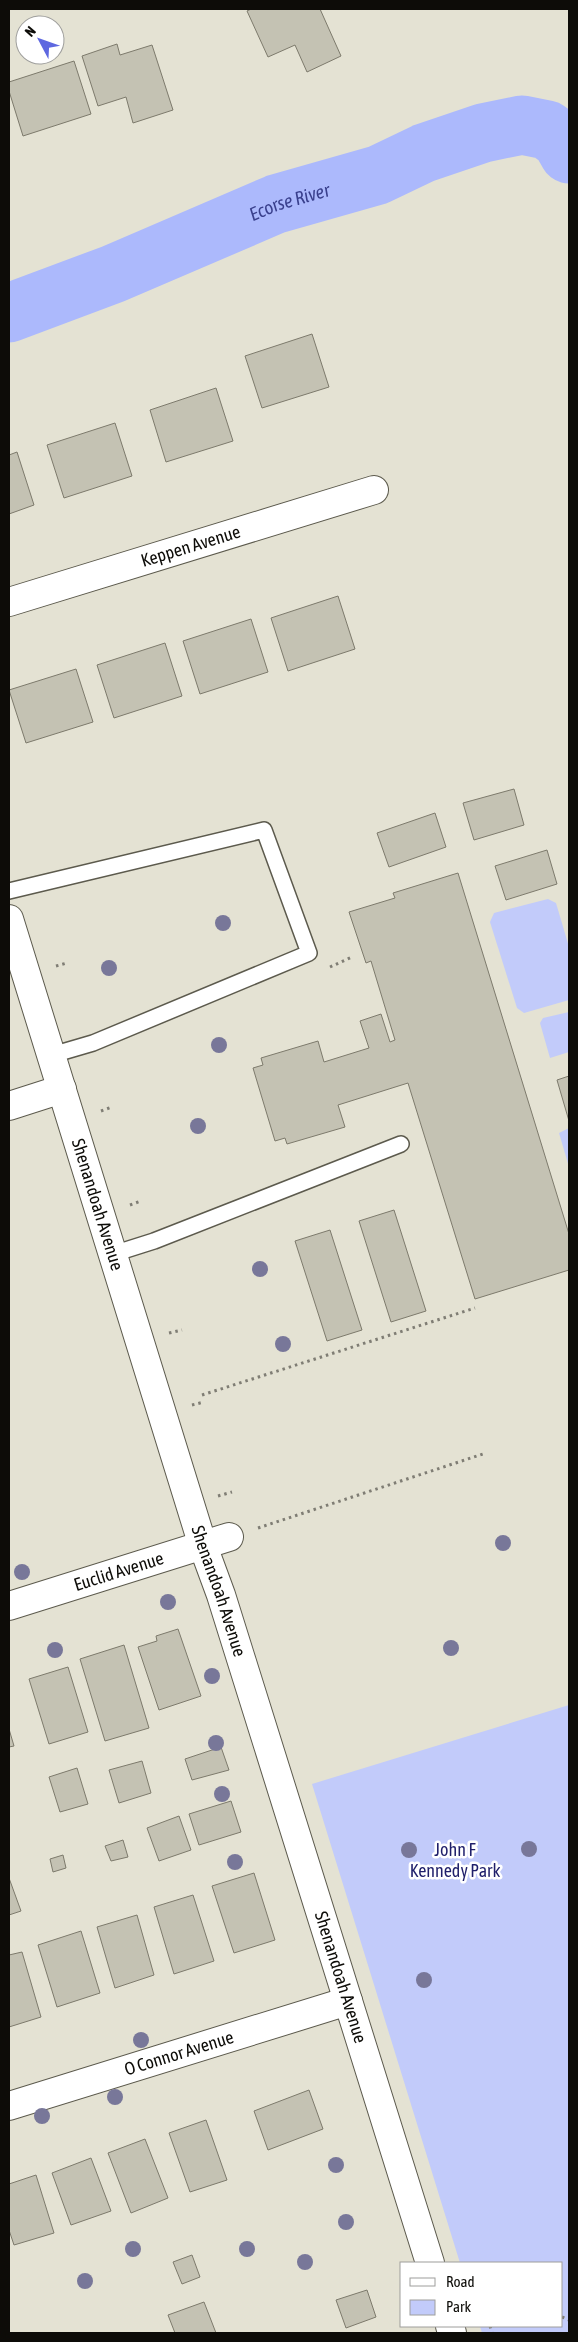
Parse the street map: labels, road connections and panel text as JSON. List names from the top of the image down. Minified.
{"streets":{"street":["Keppen Avenue","Shenandoah Avenue","Euclid Avenue","O Connor Avenue"]},"crossings":[["Shenandoah Avenue","Euclid Avenue"],["Shenandoah Avenue","O Connor Avenue"]],"water":["Ecorse River"],"parks":["John F Kennedy Park"],"legend":["Road","Park"],"north":"top left"}
